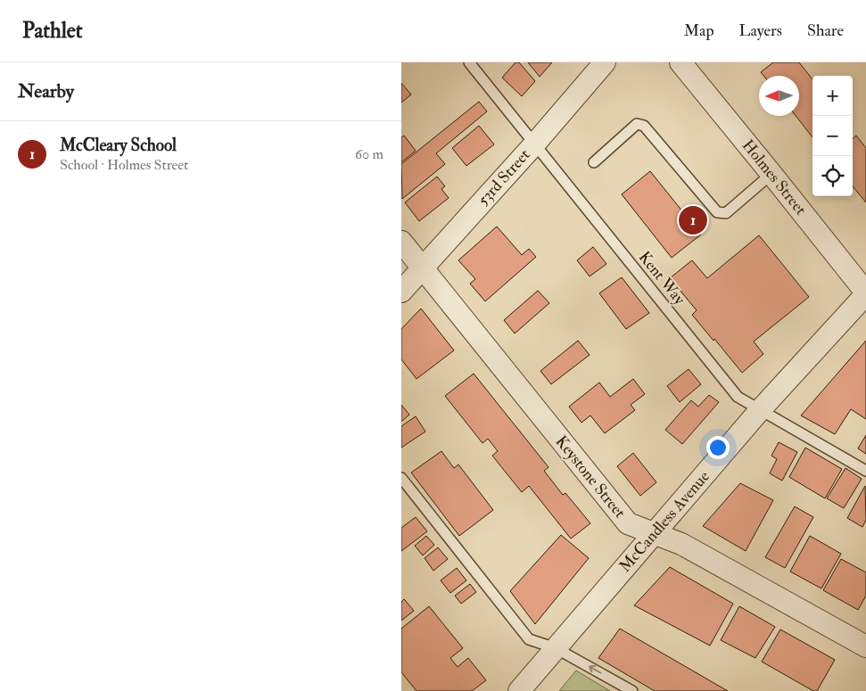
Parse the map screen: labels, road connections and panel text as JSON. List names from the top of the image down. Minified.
{"streets":{"street":["53rd Street","Holmes Street","Keystone Street","McCandless Avenue"],"lane":["Kent Way"]},"crossings":[["53rd Street","Kent Way"],["53rd Street","Keystone Street"],["Holmes Street","McCandless Avenue"],["Kent Way","McCandless Avenue"],["Keystone Street","McCandless Avenue"]],"north":"left","page":{"header":"Pathlet","nav":["Map","Layers","Share"],"heading":"Nearby","map_buttons":["+","−"],"list":[{"mark":"1","name":"McCleary School","note":"School · Holmes Street","value":"60 m"}],"pins":"1"}}
